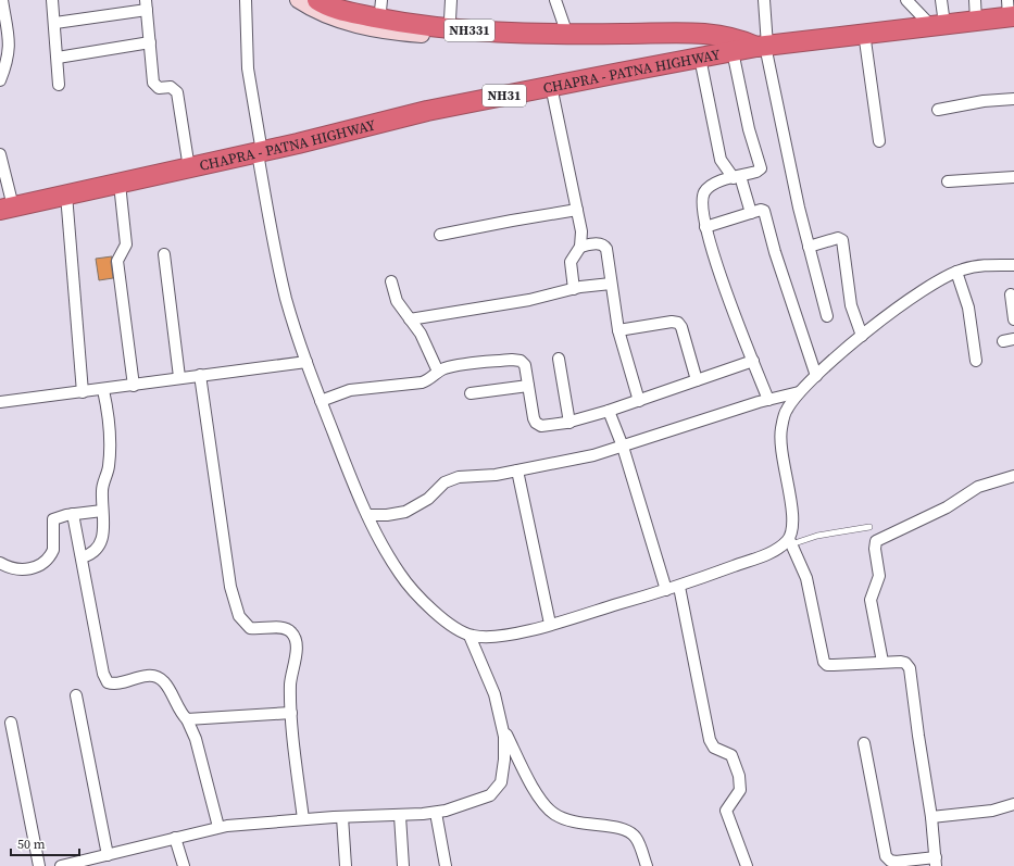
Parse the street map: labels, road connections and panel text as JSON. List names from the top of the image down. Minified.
{"streets":{"highway":["NH331","CHAPRA - PATNA HIGHWAY","NH31"]},"crossings":[["NH331","CHAPRA - PATNA HIGHWAY"]],"scale_bar":"50 m"}
